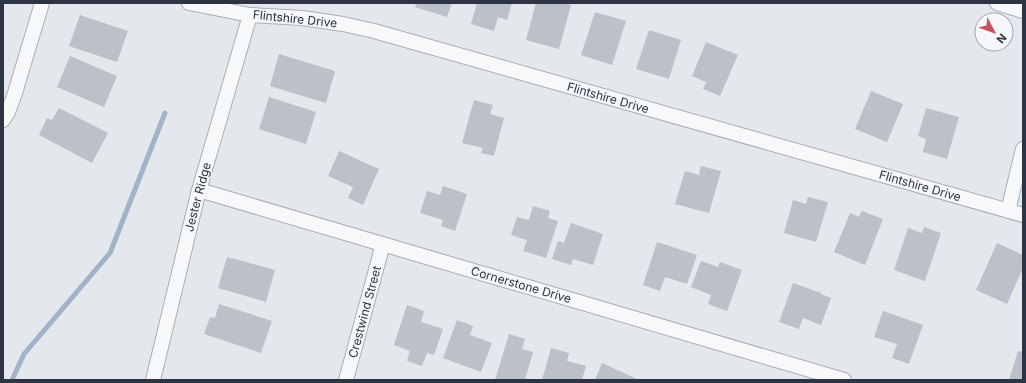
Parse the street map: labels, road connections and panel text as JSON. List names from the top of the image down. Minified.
{"streets":{"street":["Flintshire Drive","Jester Ridge","Cornerstone Drive","Crestwind Street"]},"crossings":[["Flintshire Drive","Jester Ridge"],["Jester Ridge","Cornerstone Drive"],["Cornerstone Drive","Crestwind Street"]],"north":"bottom right"}
